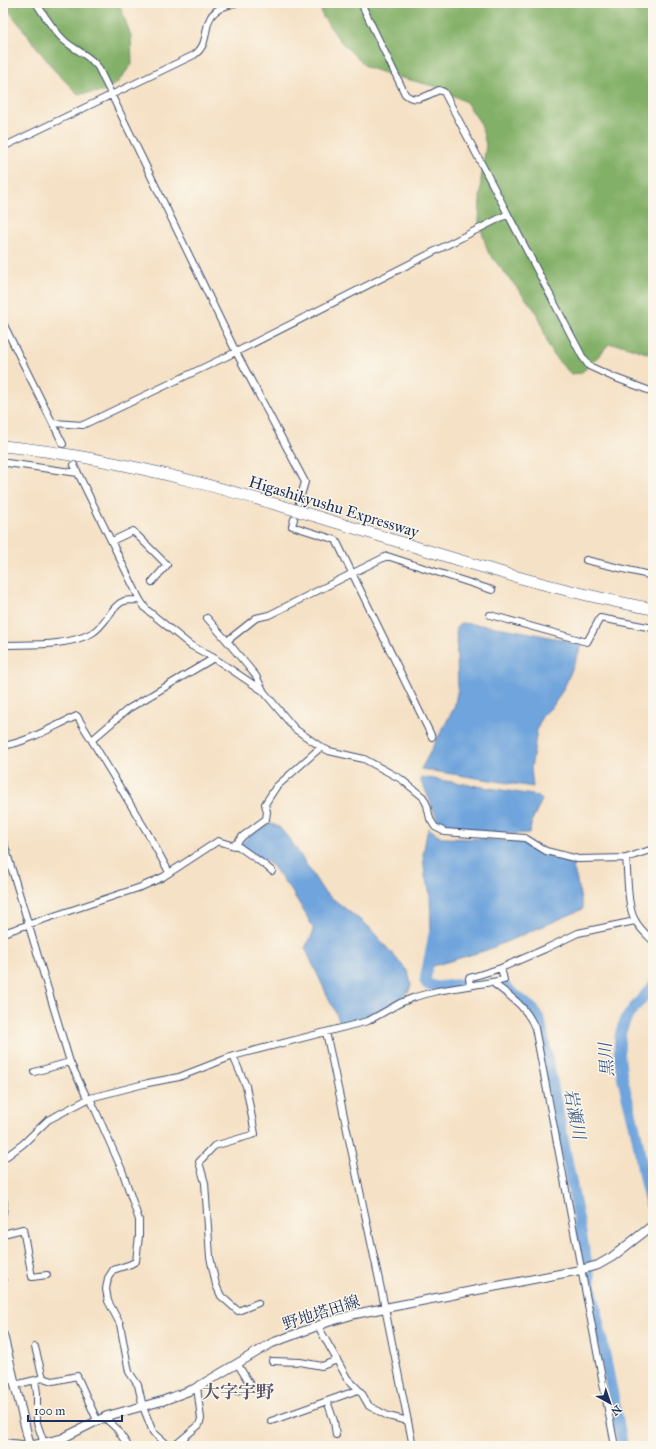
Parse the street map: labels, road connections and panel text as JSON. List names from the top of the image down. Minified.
{"streets":{"highway":["Higashikyushu Expressway"],"main road":["野地塔田線"]},"districts":["大字宇野"],"water":["黒川","岩瀬川"],"scale_bar":"100 m","north":"bottom right"}
